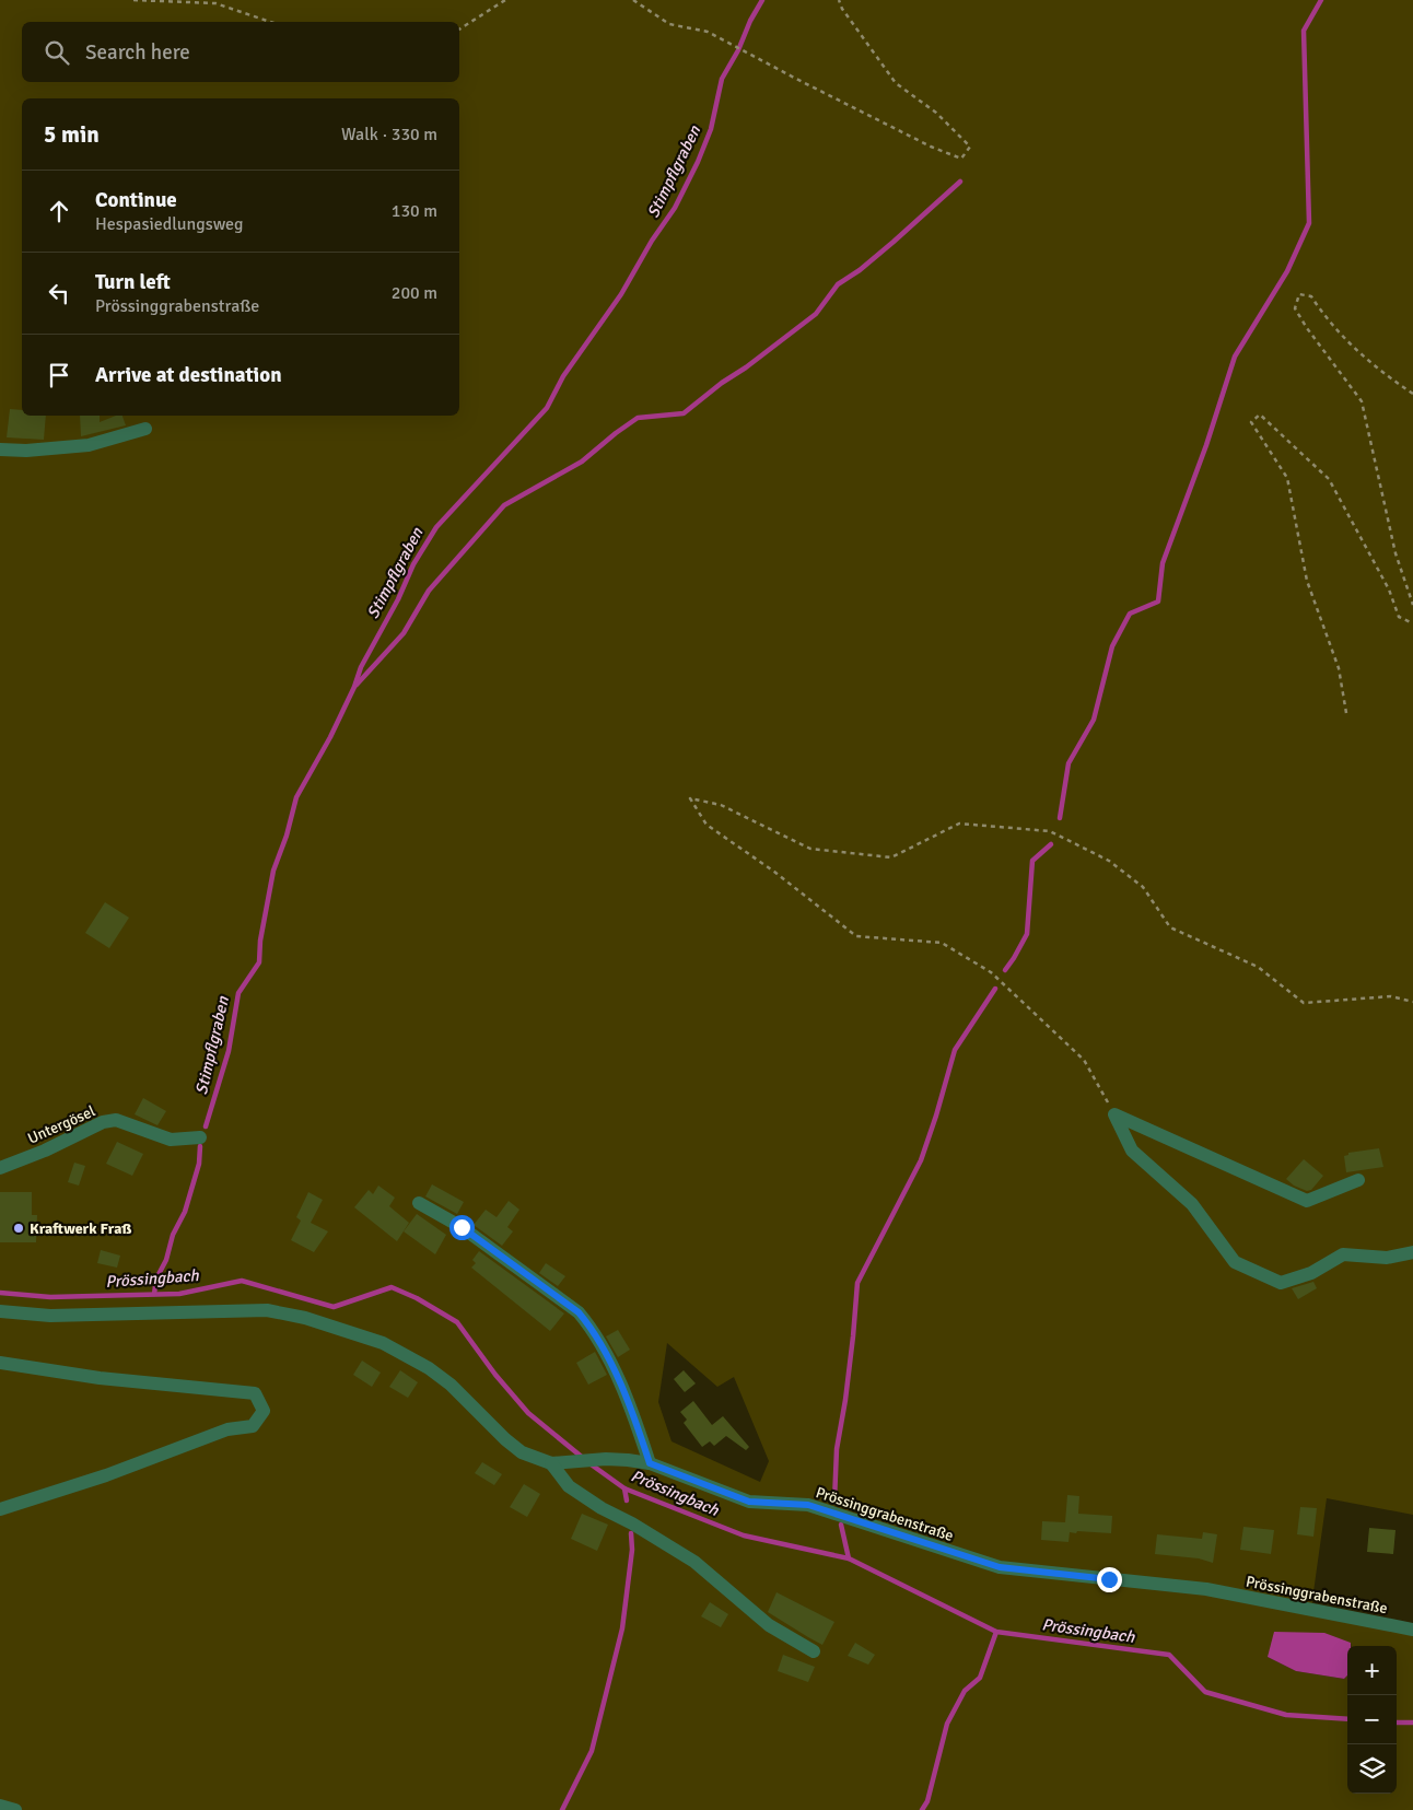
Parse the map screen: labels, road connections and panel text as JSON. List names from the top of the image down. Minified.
{"streets":{"street":["Untergösel","Prössinggrabenstraße"]},"water":["Stimpflgraben","Prössingbach"],"places":["Kraftwerk Fraß"],"page":{"search":"Search here","heading":["5 min","Walk · 330 m"],"list":[["Continue","Hespasiedlungsweg","130 m"],["Turn left","Prössinggrabenstraße","200 m"],"Arrive at destination"],"map_buttons":["+","−"]}}
